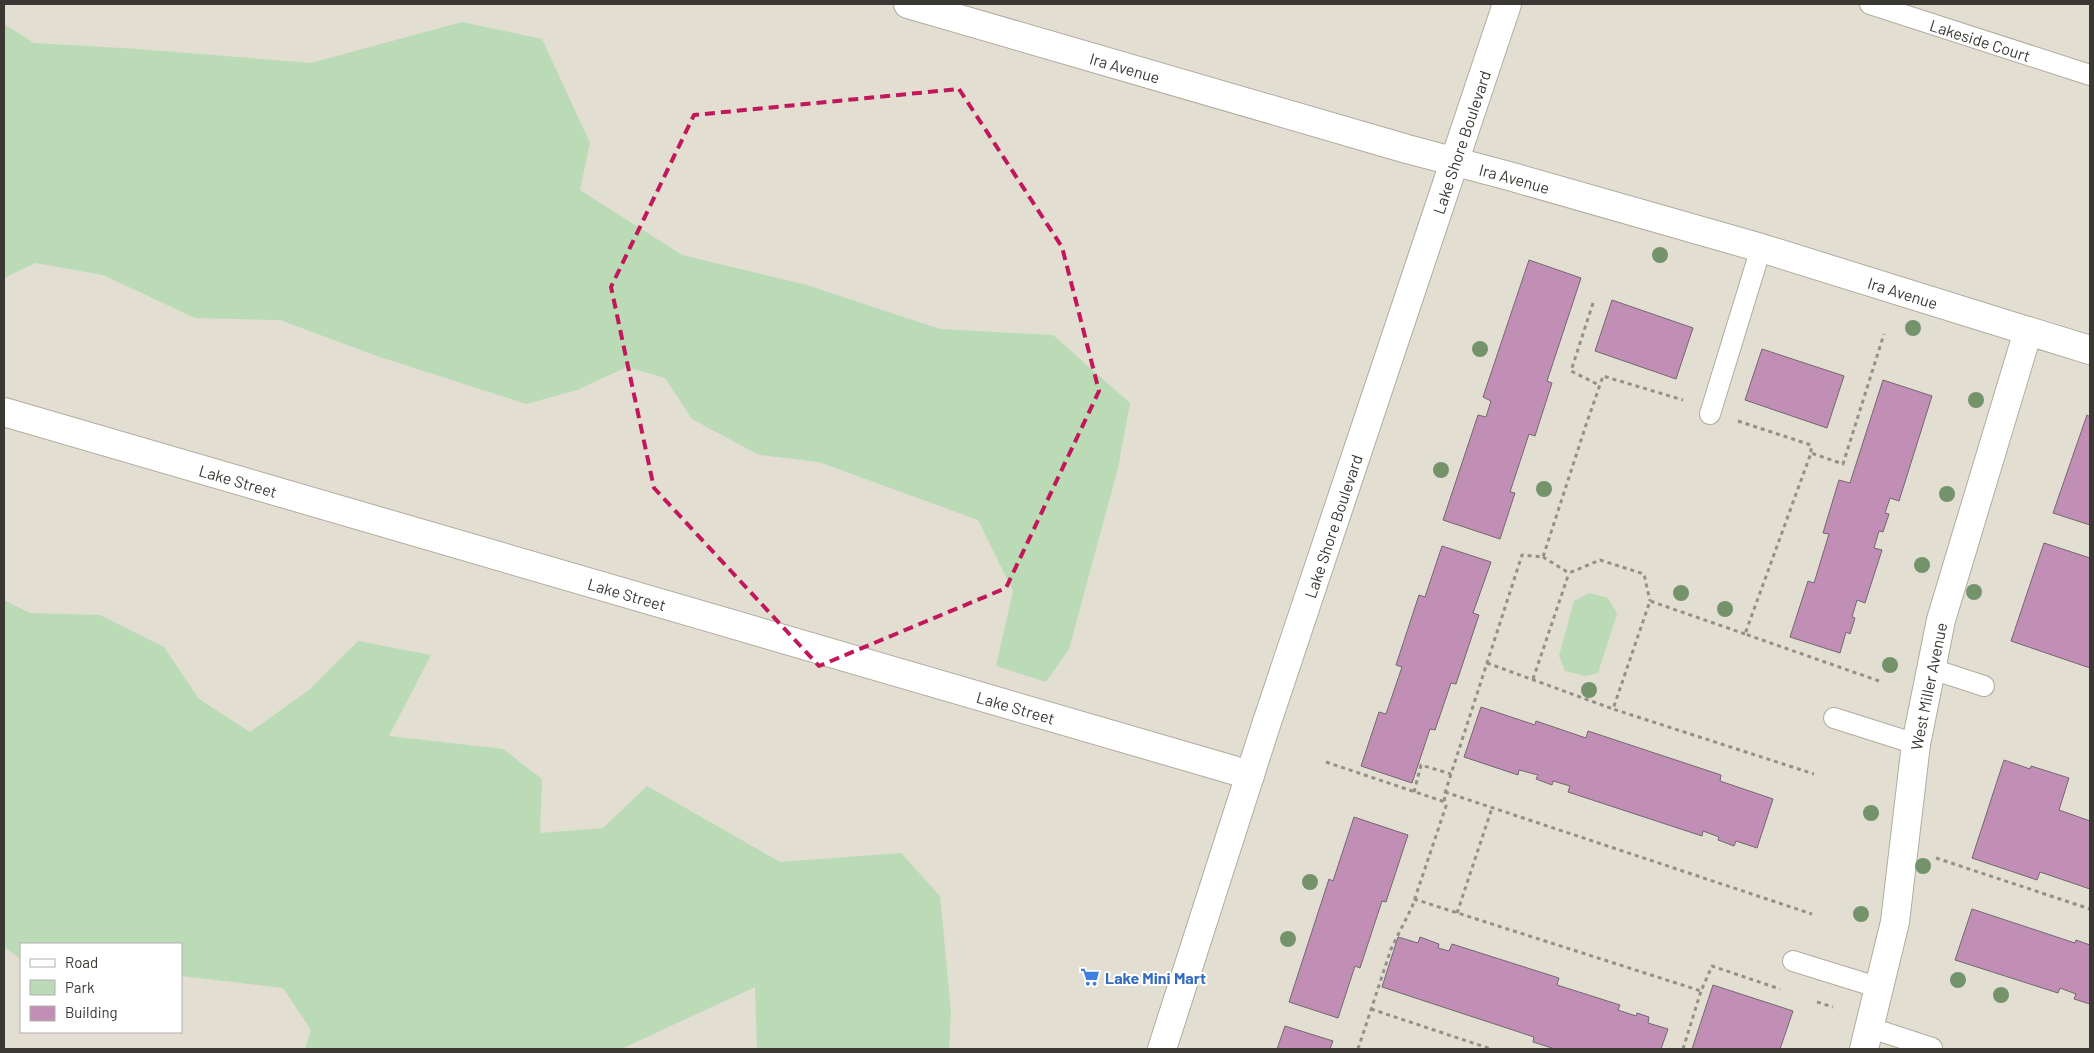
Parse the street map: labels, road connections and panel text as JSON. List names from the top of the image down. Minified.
{"streets":{"street":["Ira Avenue","Lake Shore Boulevard","Lake Street","West Miller Avenue"],"lane":["Lakeside Court"]},"crossings":[["Ira Avenue","Lake Shore Boulevard"],["Ira Avenue","West Miller Avenue"],["Lake Shore Boulevard","Lake Street"]],"places":{"supermarket":["Lake Mini Mart"]},"legend":["Road","Park","Building"]}
